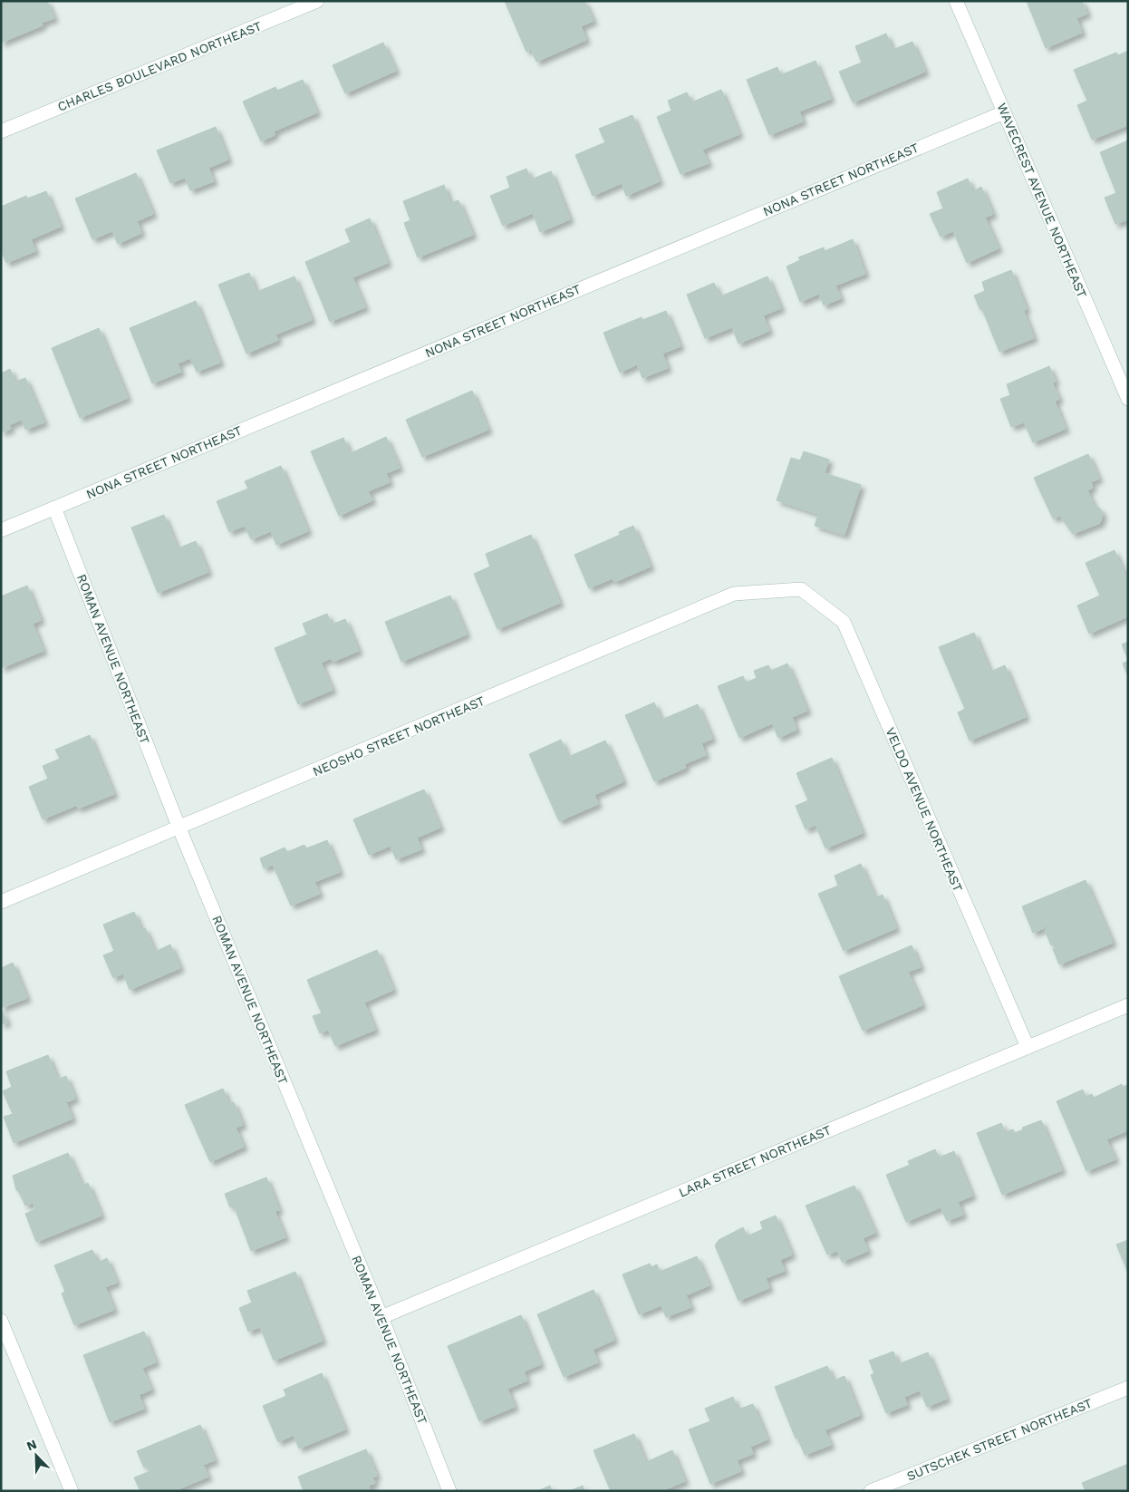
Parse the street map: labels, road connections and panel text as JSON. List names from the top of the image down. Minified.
{"streets":{"street":["CHARLES BOULEVARD NORTHEAST","NONA STREET NORTHEAST","WAVECREST AVENUE NORTHEAST","ROMAN AVENUE NORTHEAST","NEOSHO STREET NORTHEAST","VELDO AVENUE NORTHEAST","LARA STREET NORTHEAST","SUTSCHEK STREET NORTHEAST"]},"crossings":[["NONA STREET NORTHEAST","WAVECREST AVENUE NORTHEAST"],["NONA STREET NORTHEAST","ROMAN AVENUE NORTHEAST"],["ROMAN AVENUE NORTHEAST","NEOSHO STREET NORTHEAST"],["ROMAN AVENUE NORTHEAST","LARA STREET NORTHEAST"],["NEOSHO STREET NORTHEAST","VELDO AVENUE NORTHEAST"],["VELDO AVENUE NORTHEAST","LARA STREET NORTHEAST"]],"north":"top left"}
